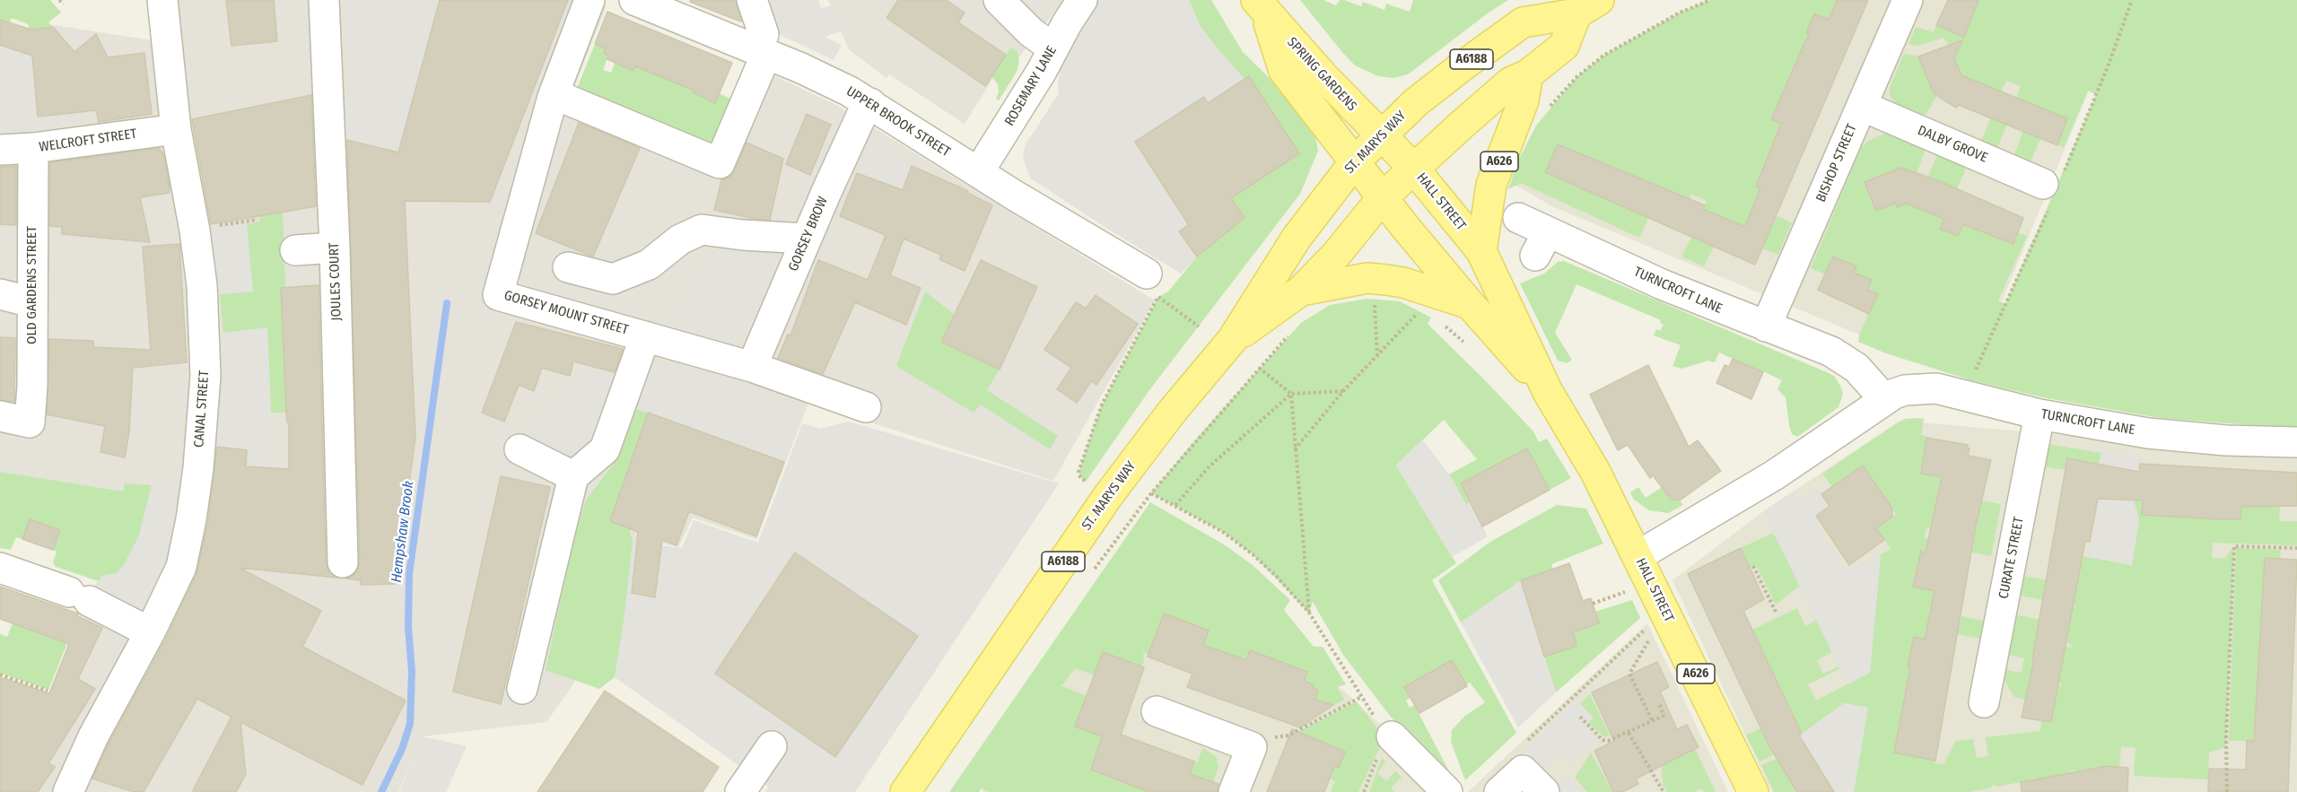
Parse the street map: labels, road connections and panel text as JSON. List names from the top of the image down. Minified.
{"streets":{"main road":["A6188","SPRING GARDENS","ST. MARYS WAY","A626","HALL STREET"],"street":["ROSEMARY LANE","UPPER BROOK STREET","WELCROFT STREET","DALBY GROVE","BISHOP STREET","GORSEY BROW","JOULES COURT","OLD GARDENS STREET","TURNCROFT LANE","GORSEY MOUNT STREET","CANAL STREET","CURATE STREET"]},"crossings":[["A6188","ST. MARYS WAY"],["A6188","HALL STREET"],["SPRING GARDENS","ST. MARYS WAY"],["SPRING GARDENS","HALL STREET"],["ROSEMARY LANE","UPPER BROOK STREET"],["UPPER BROOK STREET","GORSEY BROW"],["WELCROFT STREET","OLD GARDENS STREET"],["WELCROFT STREET","CANAL STREET"],["ST. MARYS WAY","A626"],["ST. MARYS WAY","HALL STREET"],["DALBY GROVE","BISHOP STREET"],["A626","HALL STREET"],["BISHOP STREET","TURNCROFT LANE"],["HALL STREET","TURNCROFT LANE"],["GORSEY BROW","GORSEY MOUNT STREET"],["TURNCROFT LANE","CURATE STREET"]],"water":["Hempshaw Brook"]}
